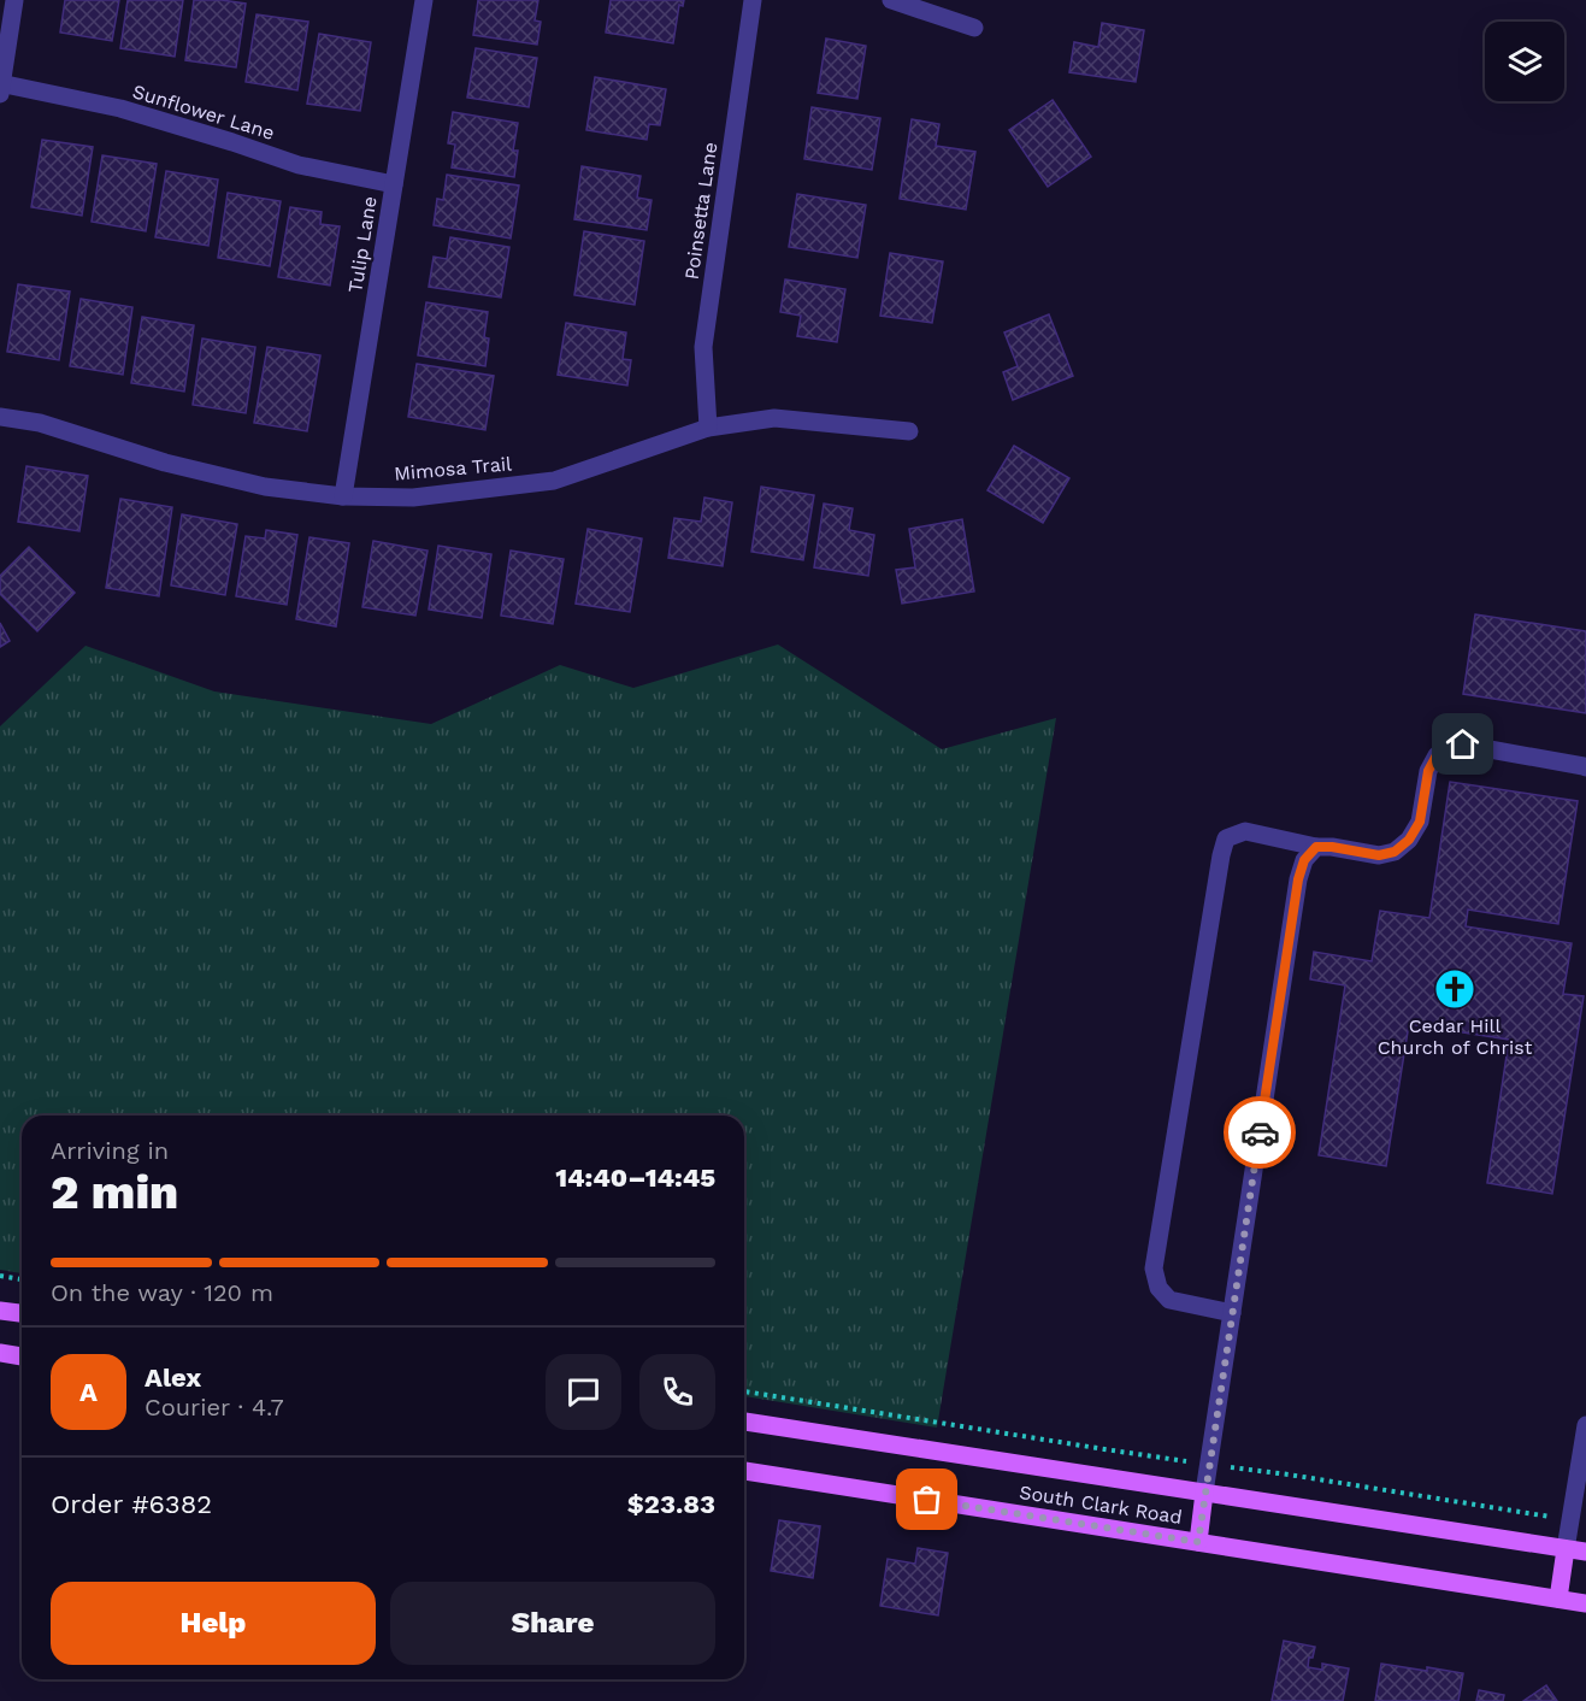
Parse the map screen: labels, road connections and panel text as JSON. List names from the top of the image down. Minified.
{"streets":{"main road":["South Clark Road"],"street":["Sunflower Lane","Poinsetta Lane","Tulip Lane","Mimosa Trail"]},"crossings":[["Sunflower Lane","Tulip Lane"],["Poinsetta Lane","Mimosa Trail"],["Tulip Lane","Mimosa Trail"]],"places":{"church":["Cedar Hill Church of Christ"]},"page":{"heading":["2 min","Arriving in","14:40–14:45"],"panel":["Alex","Courier · 4.7","Order #6382","$23.83"],"bar":"On the way · 120 m","round":"A","buttons":["Help","Share"]}}
